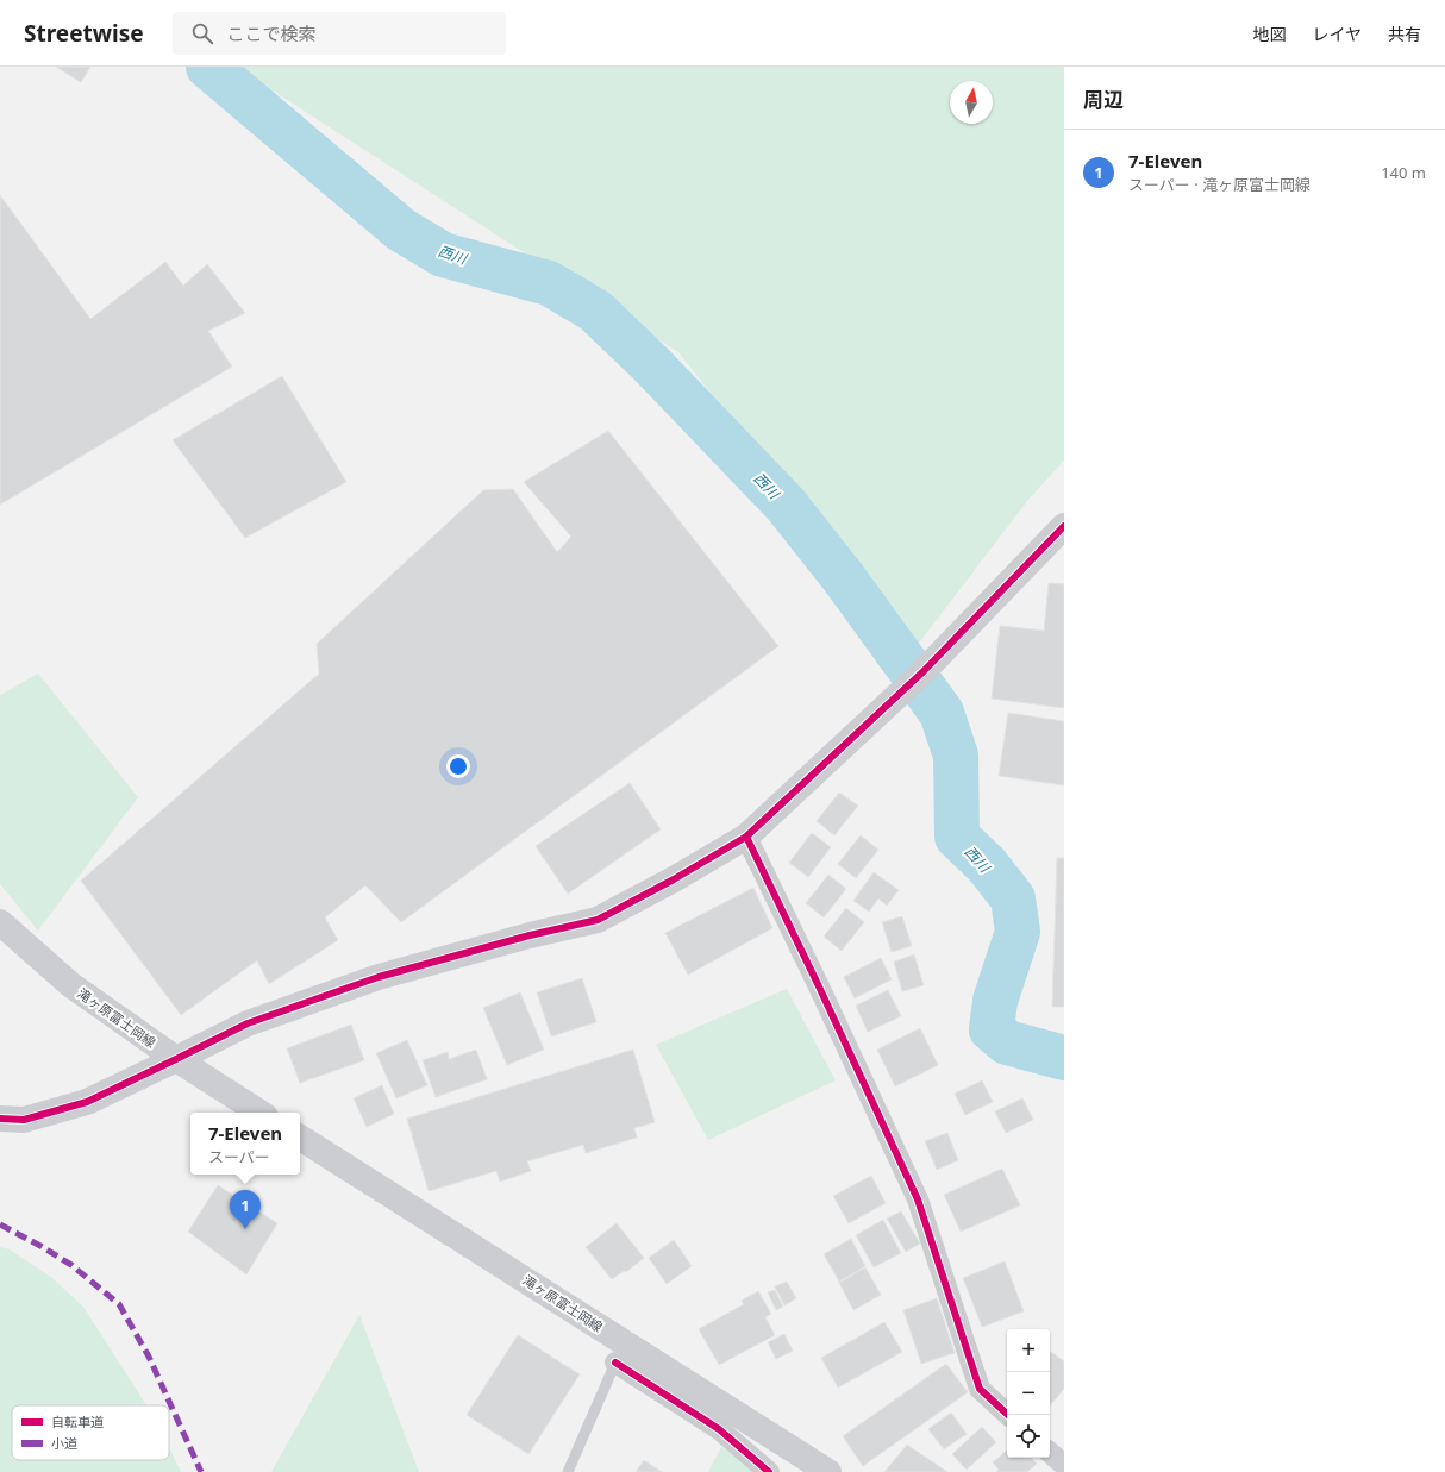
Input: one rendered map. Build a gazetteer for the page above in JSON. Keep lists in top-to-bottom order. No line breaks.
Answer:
{"streets":{"street":["滝ヶ原富士岡線"]},"water":["西川"],"legend":["自転車道","小道"],"north":"top","page":{"header":"Streetwise","search":"ここで検索","nav":["地図","レイヤ","共有"],"heading":"周辺","list":[{"mark":"1","name":"7-Eleven","note":"スーパー · 滝ヶ原富士岡線","value":"140 m"}],"popup":["7-Eleven","スーパー"],"pins":"1","map_buttons":["+","−"]}}
